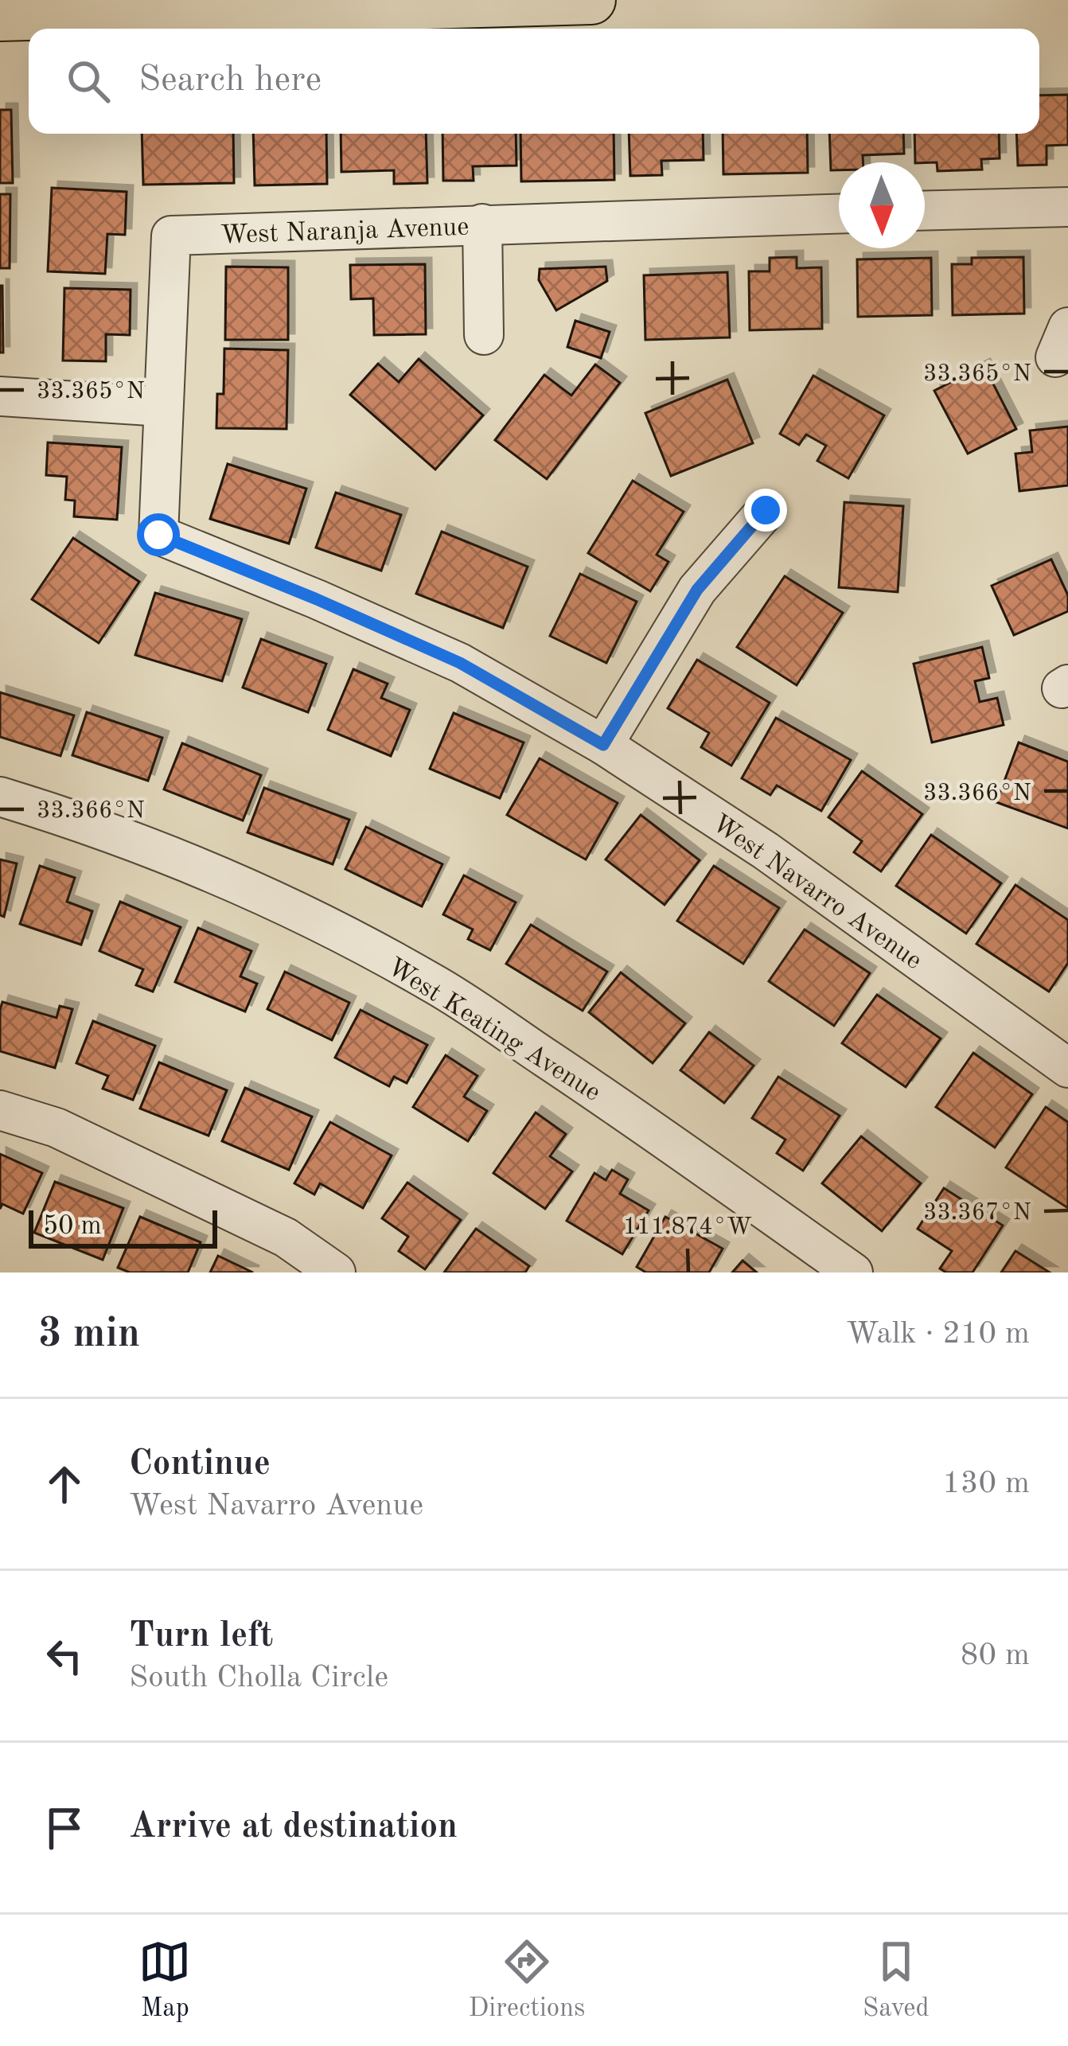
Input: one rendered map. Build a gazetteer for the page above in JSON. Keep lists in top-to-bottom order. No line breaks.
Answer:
{"streets":{"street":["West Naranja Avenue","West Navarro Avenue","West Keating Avenue"]},"crossings":[["West Naranja Avenue","West Navarro Avenue"]],"scale_bar":"50 m","north":"bottom","page":{"search":"Search here","scale":"50 m","heading":["3 min","Walk · 210 m"],"list":[["Continue","West Navarro Avenue","130 m"],["Turn left","South Cholla Circle","80 m"],"Arrive at destination"],"nav":["Map","Directions","Saved"]},"coordinates":["33.365°N","33.366°N","33.367°N","111.874°W"]}
